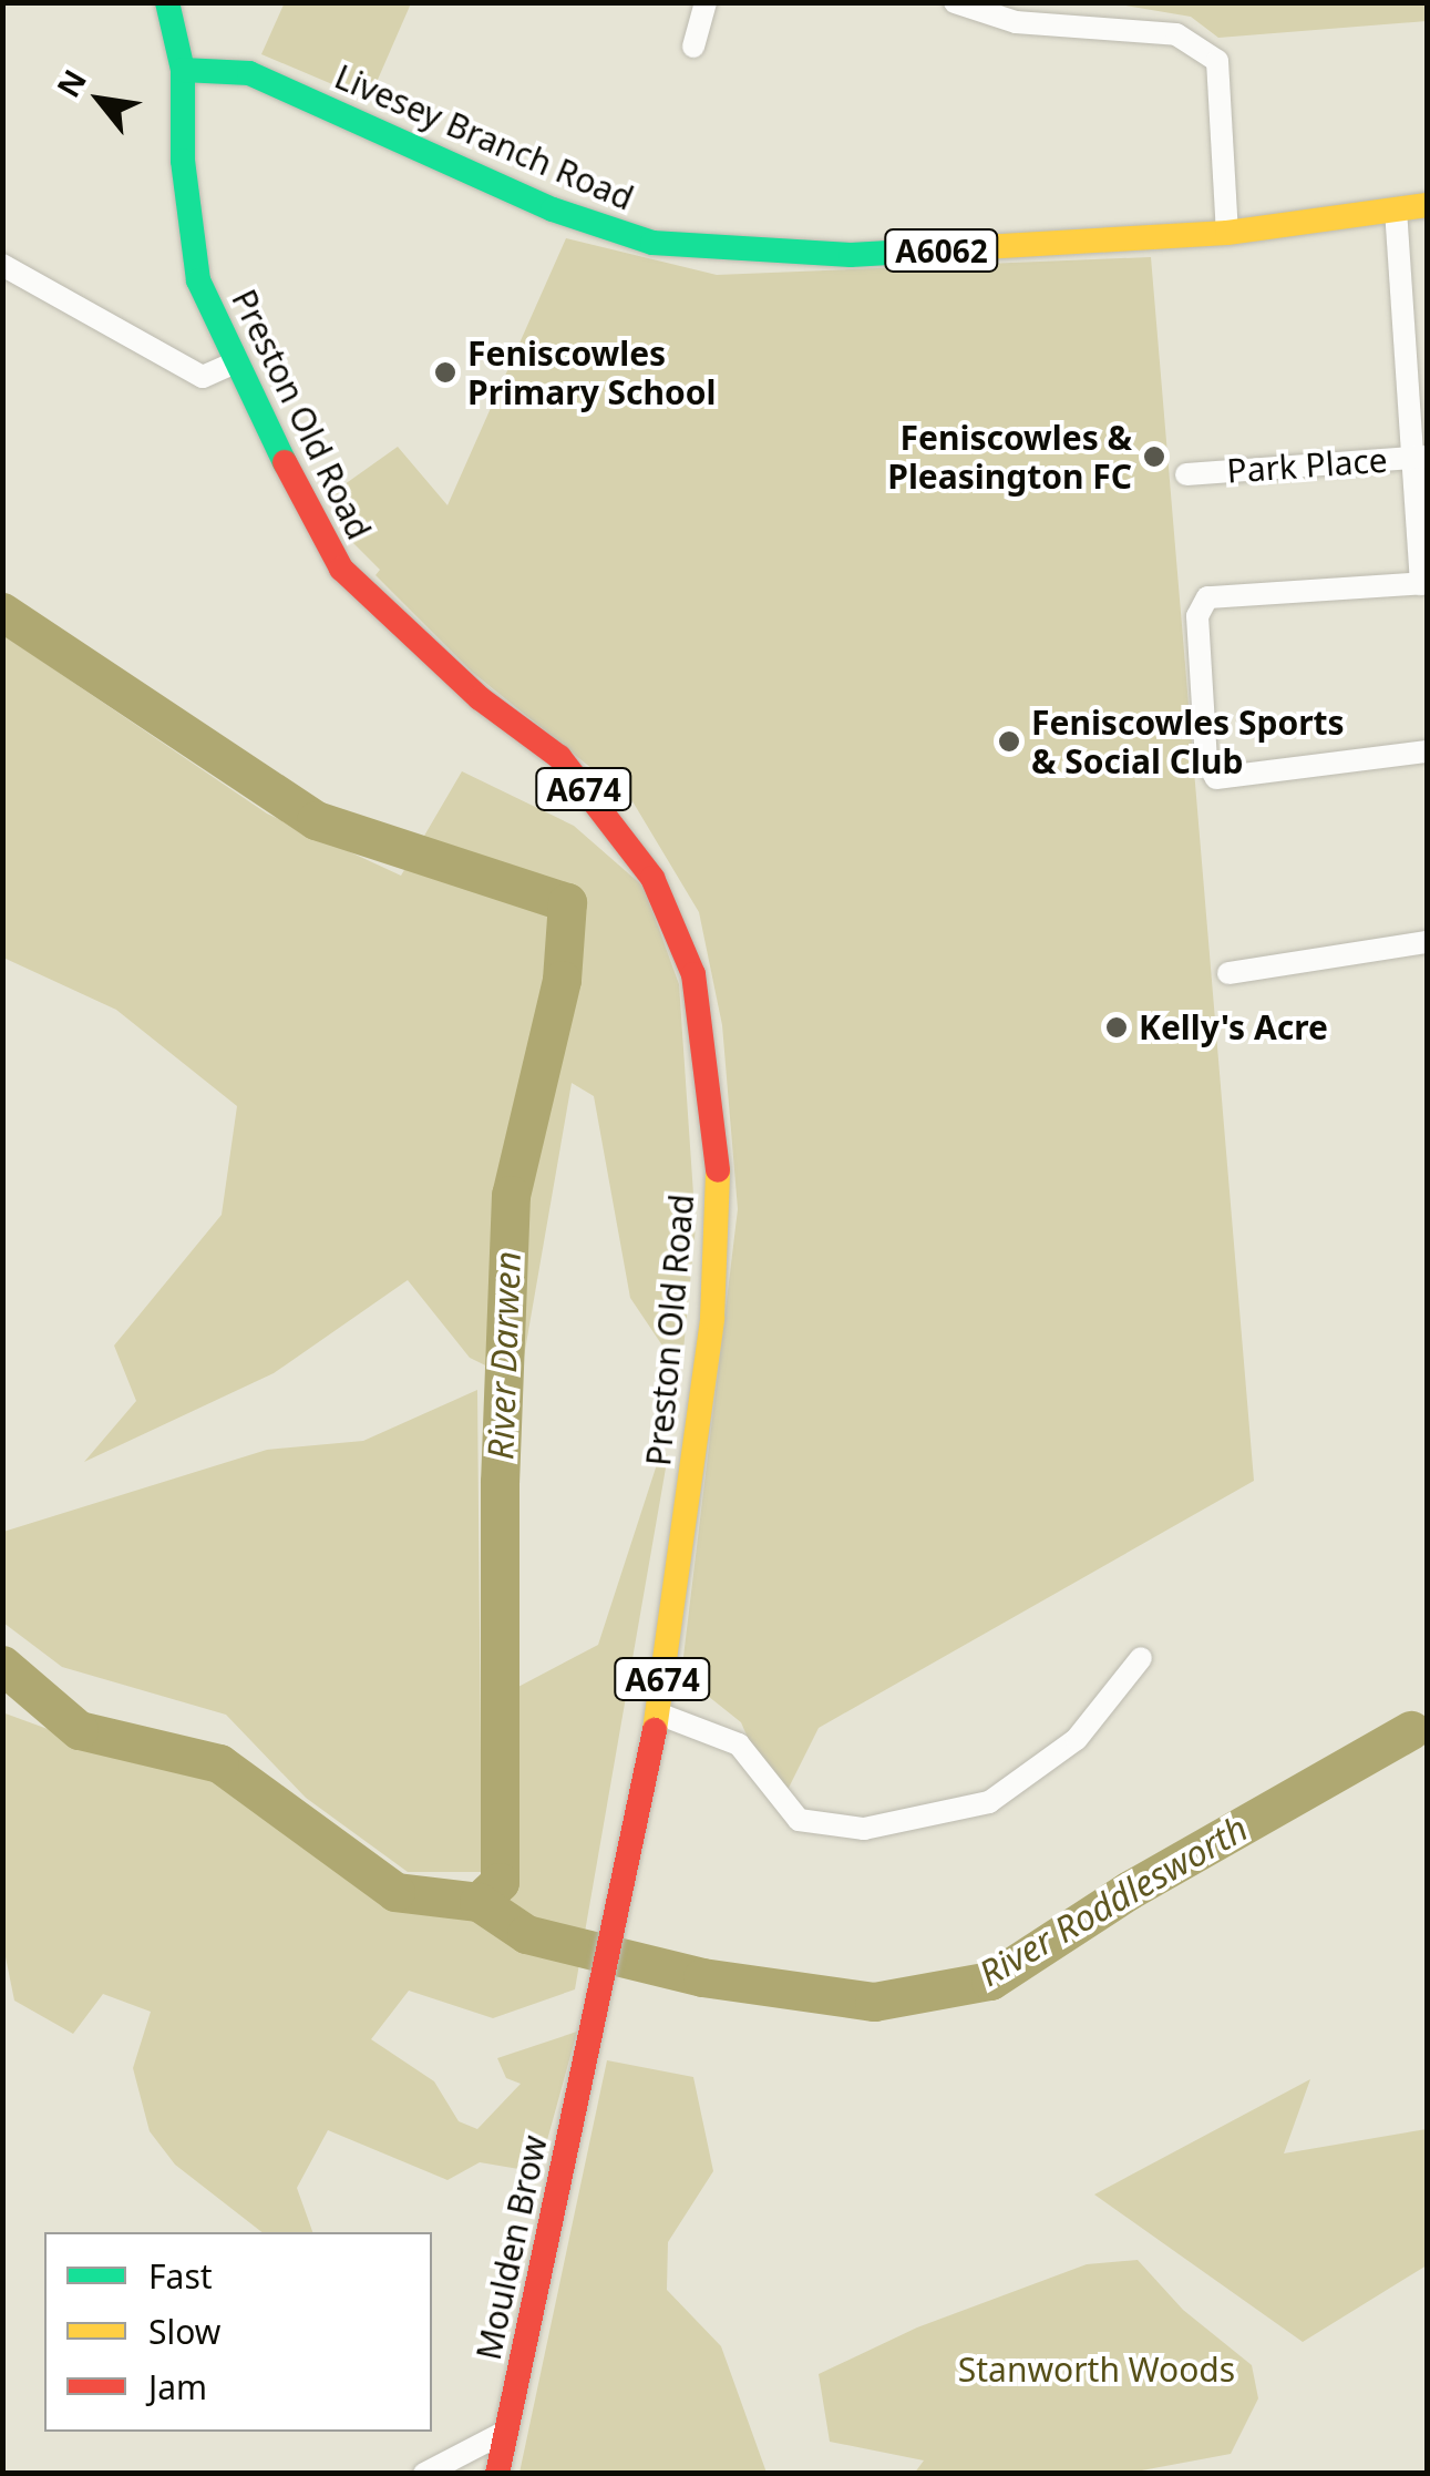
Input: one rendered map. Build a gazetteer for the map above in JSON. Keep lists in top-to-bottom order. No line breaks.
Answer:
{"streets":{"main road":["Livesey Branch Road","A6062","Preston Old Road","A674","Moulden Brow"],"street":["Park Place"]},"crossings":[["Livesey Branch Road","Preston Old Road"],["Preston Old Road","Moulden Brow"]],"water":["River Darwen","River Roddlesworth"],"parks":["Stanworth Woods"],"places":["Feniscowles Primary School","Feniscowles & Pleasington FC","Feniscowles Sports & Social Club","Kelly's Acre"],"legend":["Fast","Slow","Jam"],"north":"top left"}
